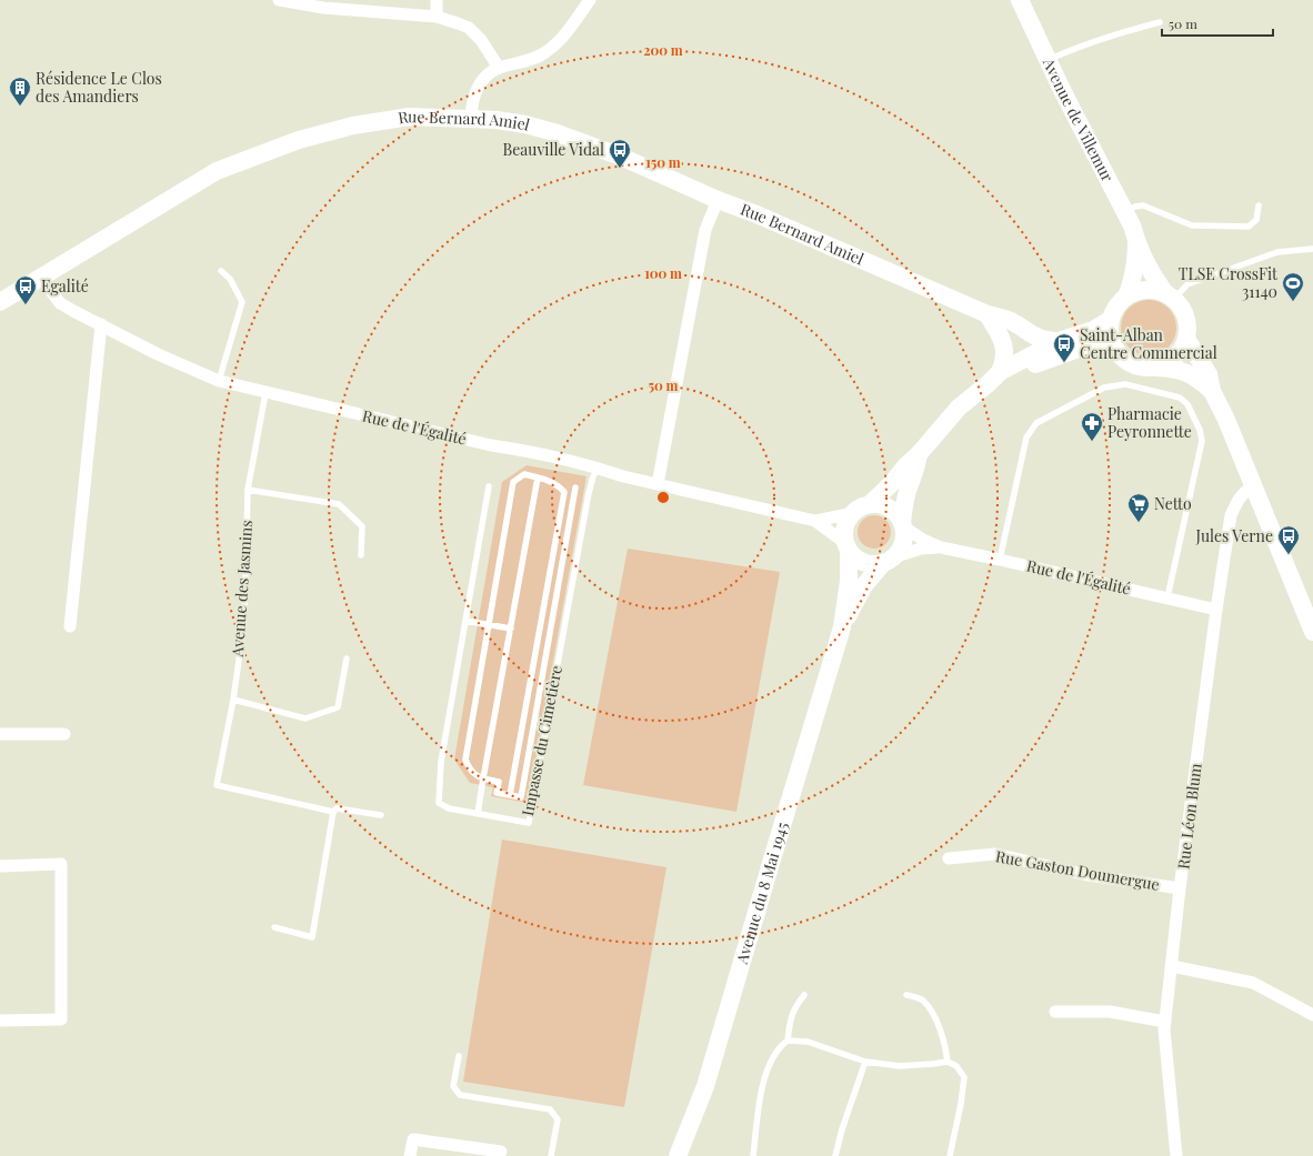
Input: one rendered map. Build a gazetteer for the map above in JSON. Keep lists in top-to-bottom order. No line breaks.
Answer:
{"streets":{"main road":["Avenue de Villemur","Rue Bernard Amiel","Avenue du 8 Mai 1945"],"street":["Rue de l'Égalité","Rue Léon Blum","Rue Gaston Doumergue"],"lane":["Avenue des Jasmins","Impasse du Cimetière"]},"crossings":[["Rue Bernard Amiel","Rue de l'Égalité"],["Rue de l'Égalité","Avenue des Jasmins"],["Rue de l'Égalité","Impasse du Cimetière"],["Rue de l'Égalité","Rue Léon Blum"],["Rue de l'Égalité","Avenue du 8 Mai 1945"],["Rue Léon Blum","Rue Gaston Doumergue"]],"places":{"building":["Résidence Le Clos des Amandiers"],"bus stop":["Beauville Vidal","Egalité","Saint-Alban Centre Commercial","Jules Verne"],"sports":["TLSE CrossFit 31140"],"pharmacy":["Pharmacie Peyronnette"],"supermarket":["Netto"]},"scale_bar":"50 m","rings":["200 m","150 m","100 m","50 m"]}
